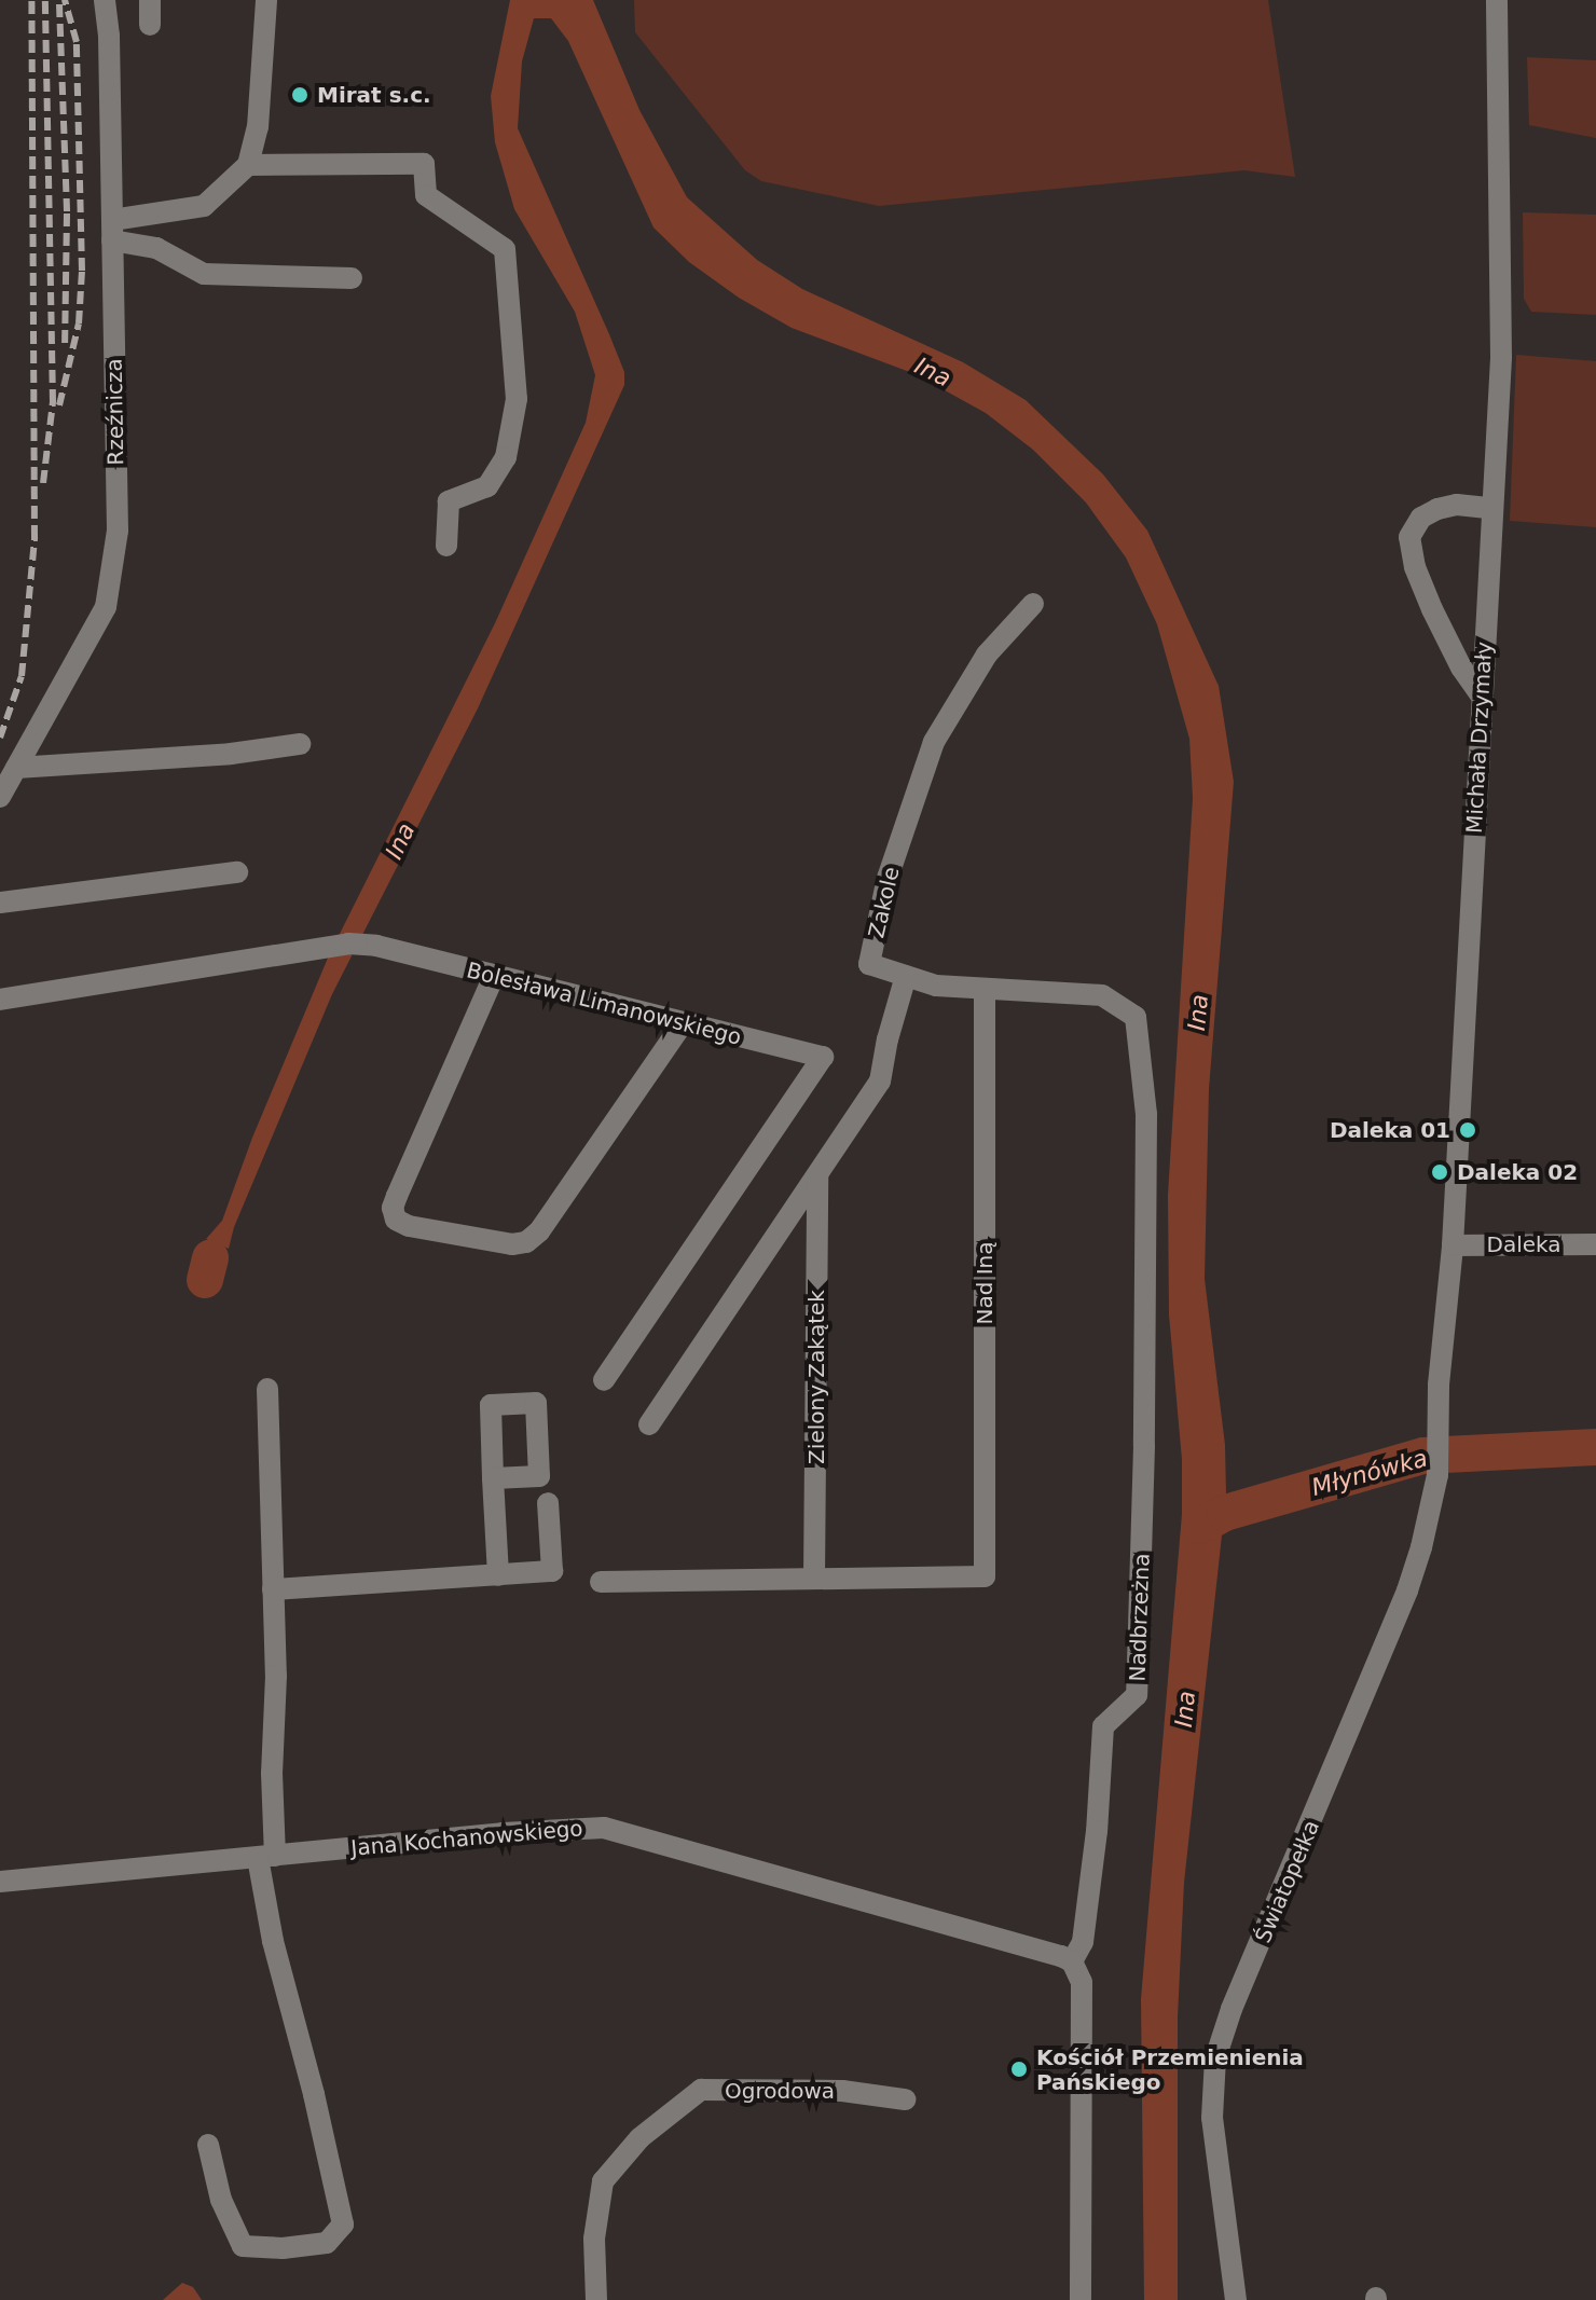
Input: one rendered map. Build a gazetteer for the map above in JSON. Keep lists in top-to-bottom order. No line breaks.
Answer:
{"streets":{"street":["Rzeźnicza","Michała Drzymały","Zakole","Bolesława Limanowskiego","Daleka","Nad Iną","Zielony Zakątek","Nadbrzeżna","Jana Kochanowskiego","Światopełka","Ogrodowa"]},"crossings":[["Michała Drzymały","Daleka"],["Michała Drzymały","Światopełka"],["Zakole","Nad Iną"],["Zakole","Nadbrzeżna"],["Nad Iną","Zielony Zakątek"],["Nadbrzeżna","Jana Kochanowskiego"]],"water":["Ina","Młynówka"],"places":["Mirat s.c.","Daleka 01","Daleka 02","Kościół Przemienienia Pańskiego"]}
